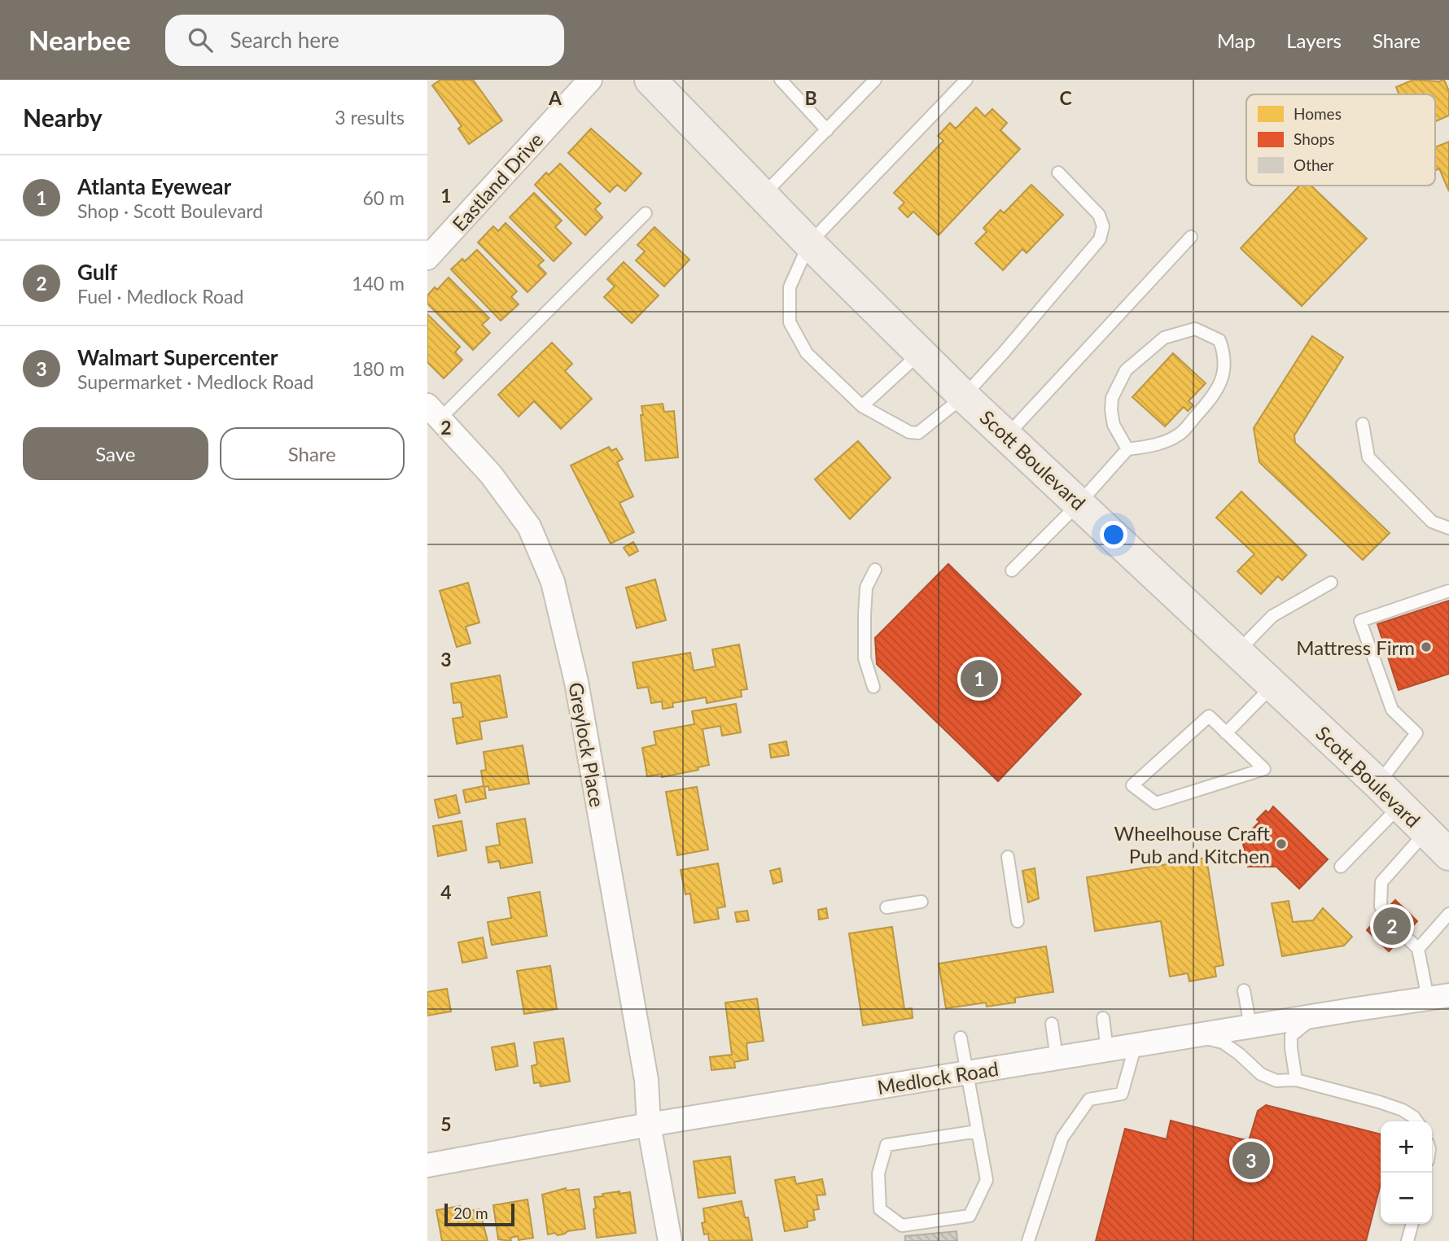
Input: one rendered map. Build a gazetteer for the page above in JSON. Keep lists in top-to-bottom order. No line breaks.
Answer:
{"streets":{"highway":["Scott Boulevard"],"street":["Eastland Drive","Greylock Place","Medlock Road"]},"crossings":[["Greylock Place","Medlock Road"]],"places":["Mattress Firm","Wheelhouse Craft Pub and Kitchen"],"legend":["Homes","Shops","Other"],"scale_bar":"20 m","page":{"header":"Nearbee","search":"Search here","nav":["Map","Layers","Share"],"heading":["Nearby","3 results"],"list":[{"mark":"1","name":"Atlanta Eyewear","note":"Shop · Scott Boulevard","value":"60 m"},{"mark":"2","name":"Gulf","note":"Fuel · Medlock Road","value":"140 m"},{"mark":"3","name":"Walmart Supercenter","note":"Supermarket · Medlock Road","value":"180 m"}],"buttons":["Save","Share"],"pins":["1","2","3"],"map_buttons":["+","−"],"scale":"20 m"},"grid":{"columns":["A","B","C"],"rows":["1","2","3","4","5"]}}
